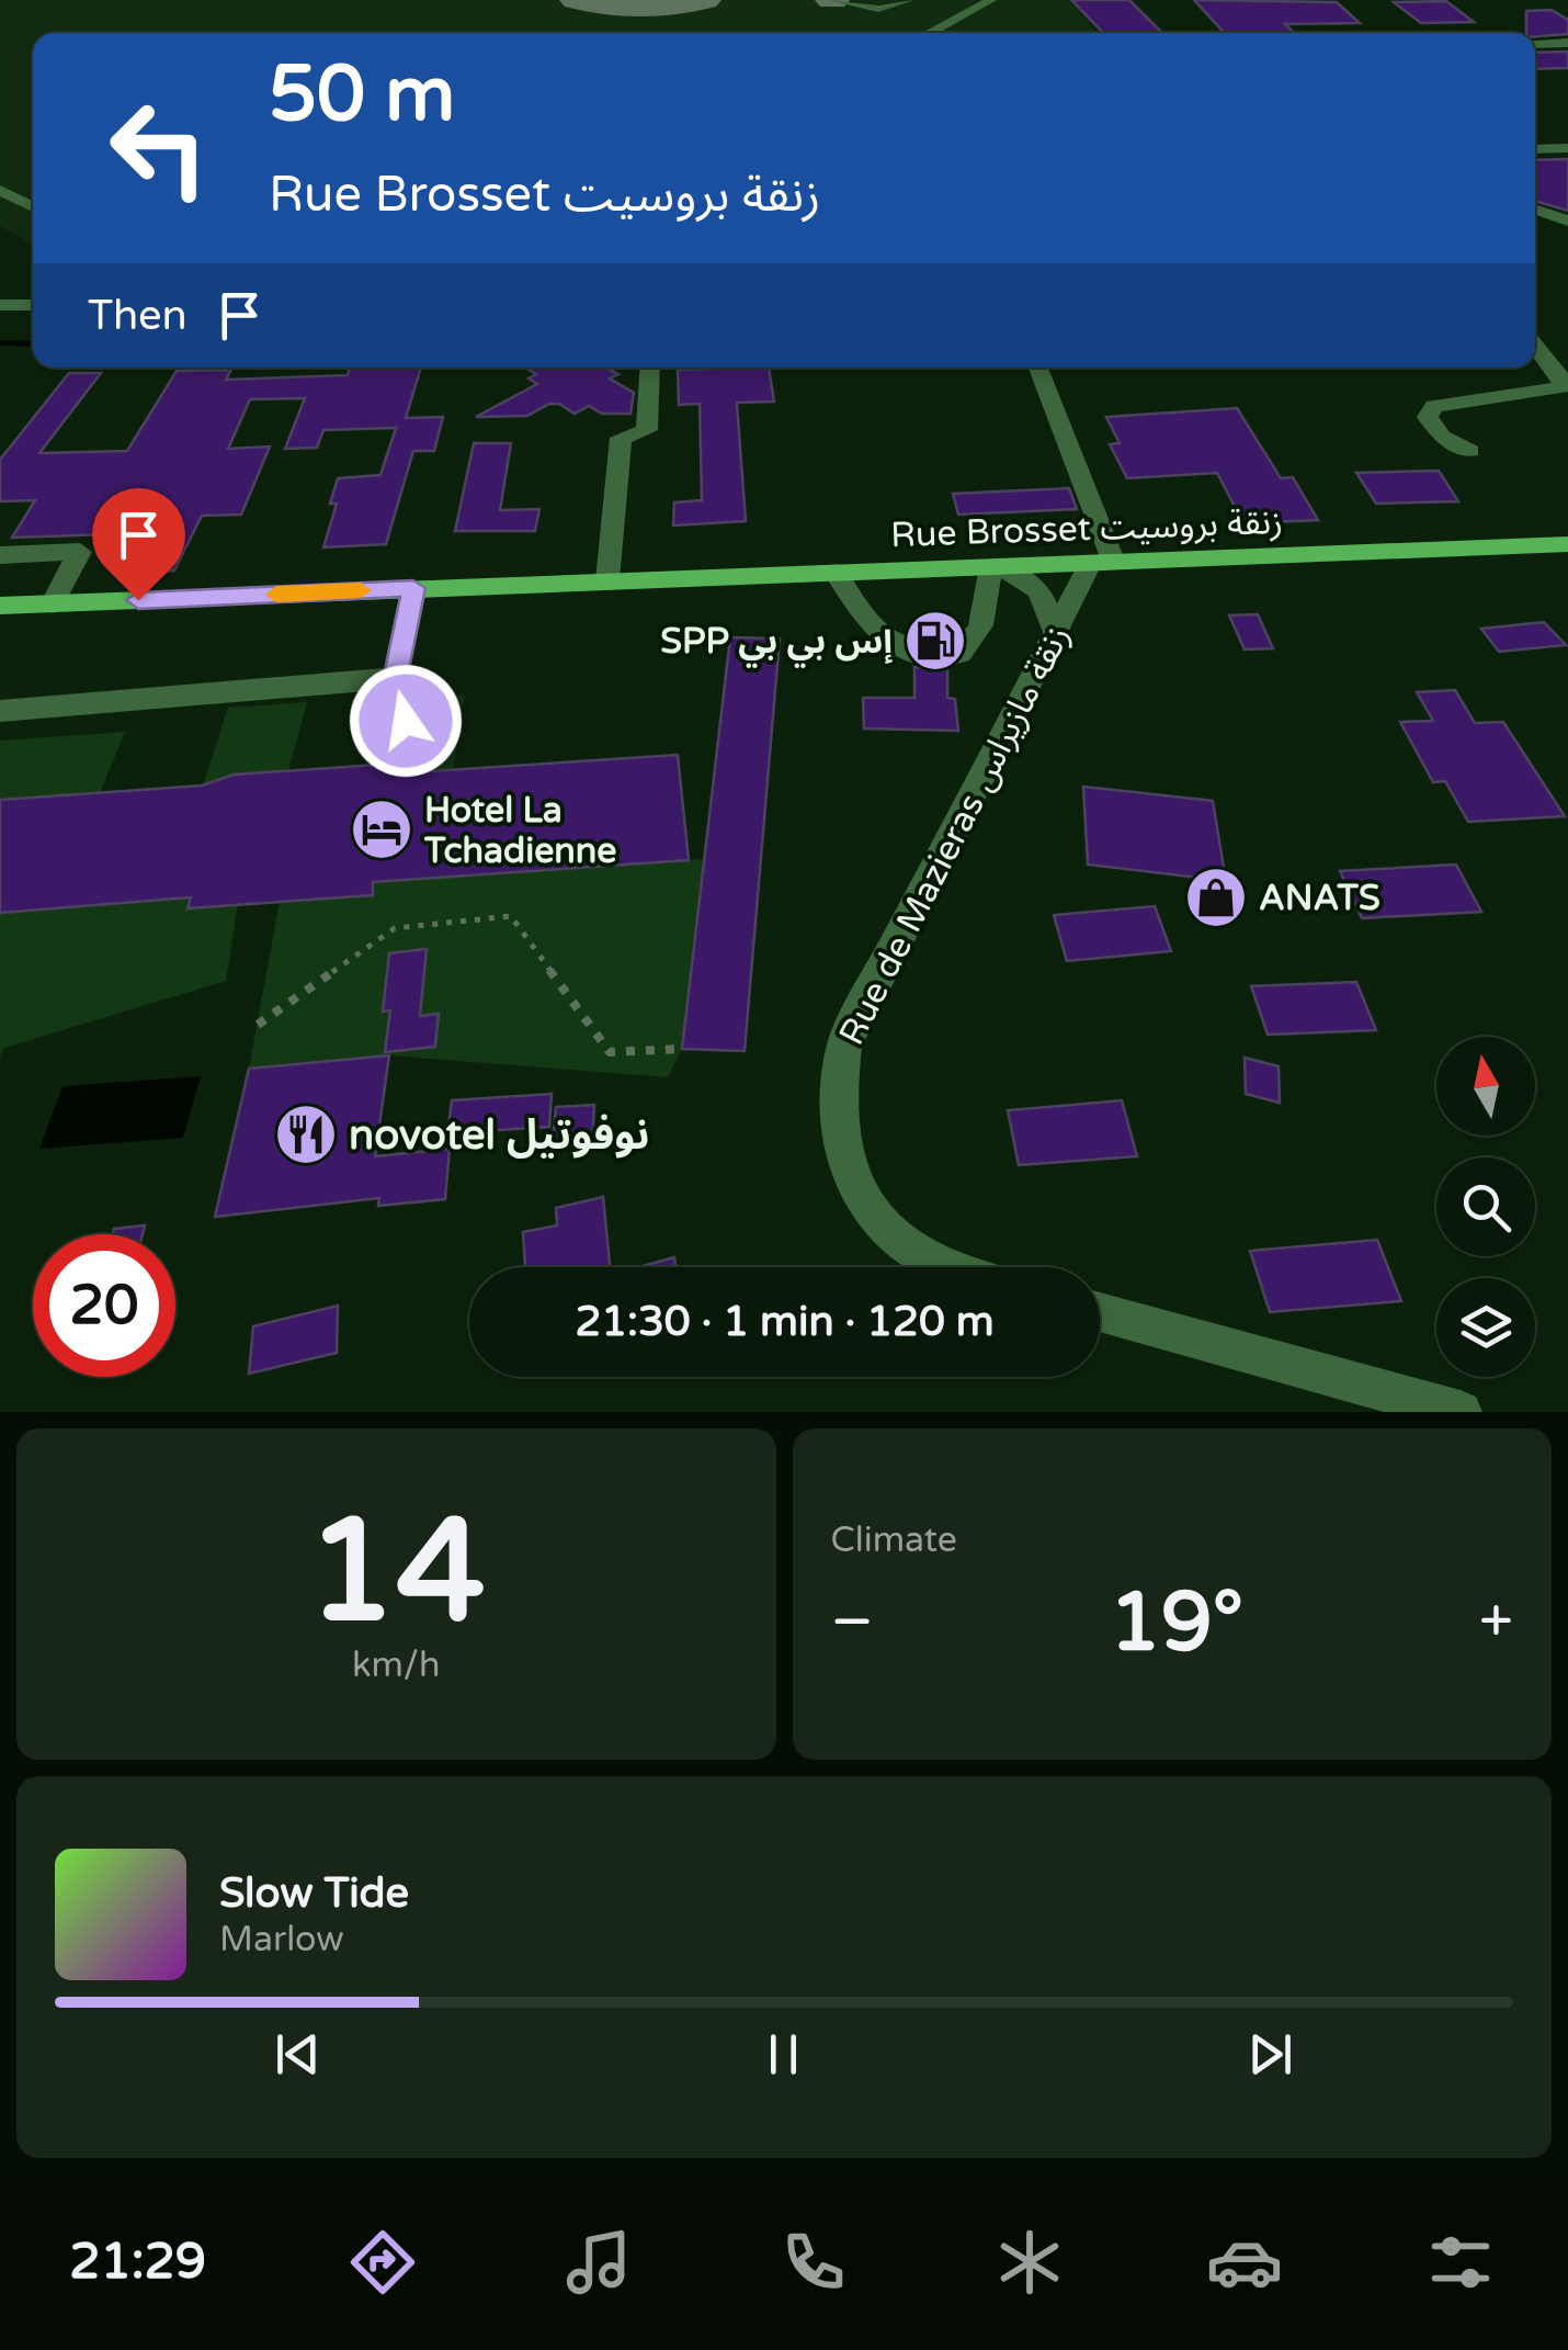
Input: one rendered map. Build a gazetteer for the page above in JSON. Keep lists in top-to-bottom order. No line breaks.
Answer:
{"streets":{"main road":["Rue Brosset زنقة بروسيت"],"street":["Rue de Mazieras زنقة مازيراس"]},"crossings":[["Rue Brosset زنقة بروسيت","Rue de Mazieras زنقة مازيراس"]],"places":{"fuel station":["SPP إس بي بي"],"hotel":["Hotel La Tchadienne"],"shop":["ANATS"],"restaurant":["novotel نوفوتيل"]},"north":"top","page":{"turn":["50 m","Rue Brosset زنقة بروسيت"],"then":"Then","limit":"20","trip":"21:30 · 1 min · 120 m","tile":[["14","km/h"],"Climate"],"heat":["−","19°","+"],"song":["Slow Tide","Marlow"],"tabs":"21:29"}}
